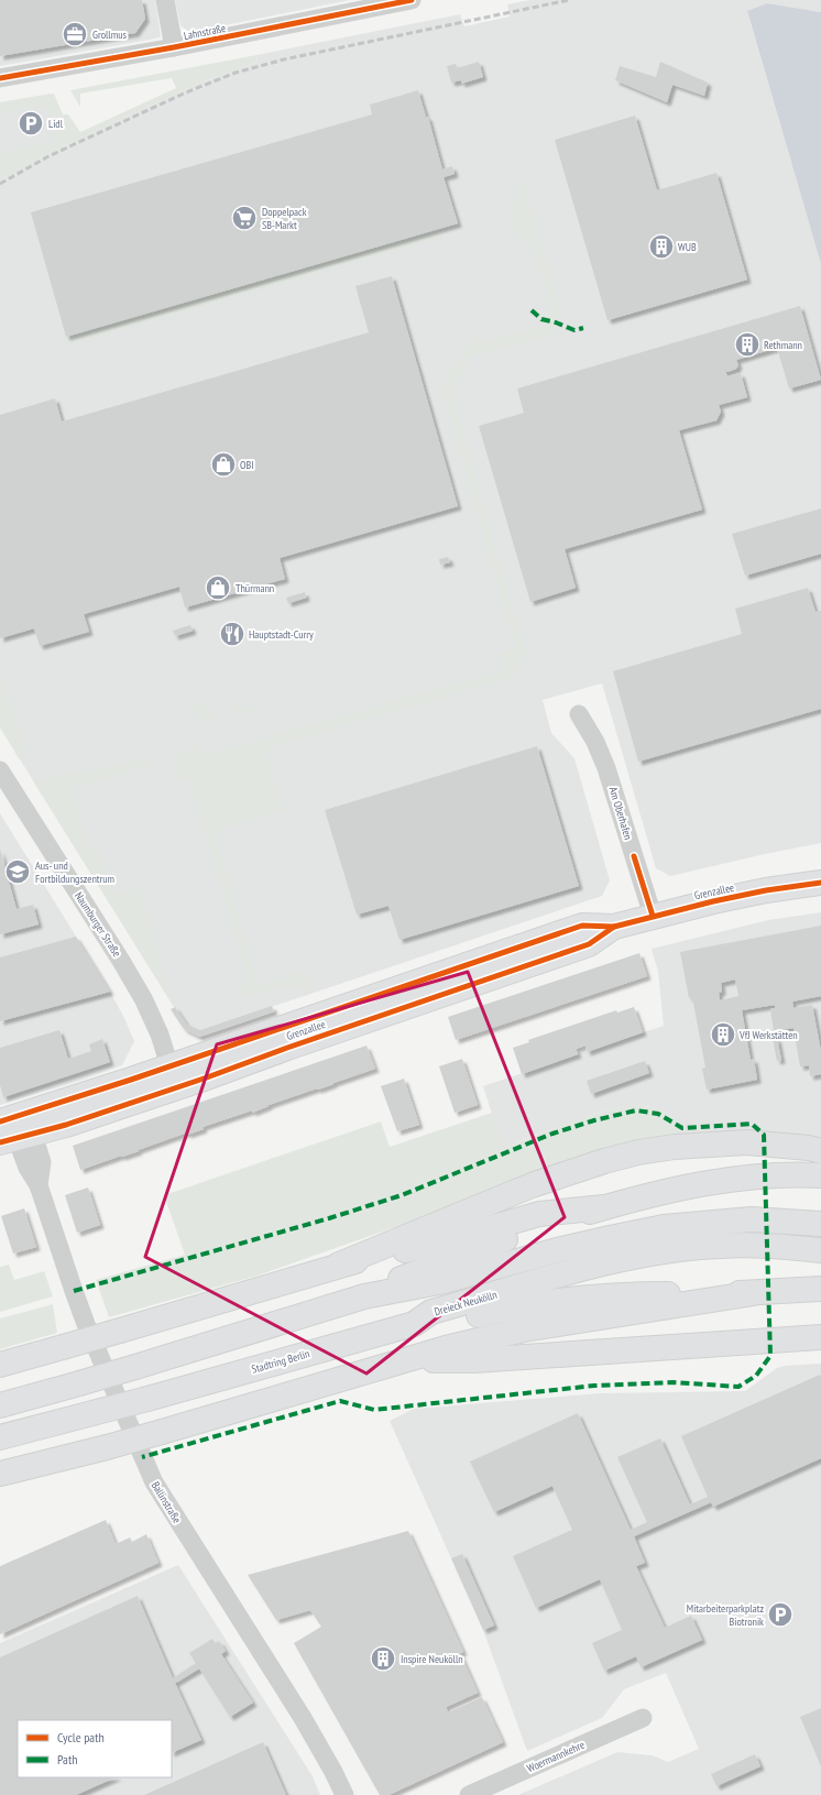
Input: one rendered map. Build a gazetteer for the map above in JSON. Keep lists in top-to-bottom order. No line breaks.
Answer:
{"streets":{"main road":["Grenzallee","Dreieck Neukölln","Stadtring Berlin"],"street":["Lahnstraße","Am Oberhafen","Naumburger Straße","Ballinstraße","Woermannkehre"]},"crossings":[["Am Oberhafen","Grenzallee"],["Grenzallee","Naumburger Straße"],["Grenzallee","Ballinstraße"],["Dreieck Neukölln","Stadtring Berlin"]],"places":{"office":["Grollmus"],"parking":["Lidl","Mitarbeiterparkplatz Biotronik"],"supermarket":["Doppelpack SB-Markt"],"building":["WUB","Rethmann","VfJ Werkstätten","Inspire Neukölln"],"shop":["OBI","Thürmann"],"restaurant":["Hauptstadt-Curry"],"school or university":["Aus- und Fortbildungszentrum"]},"legend":["Cycle path","Path"]}
